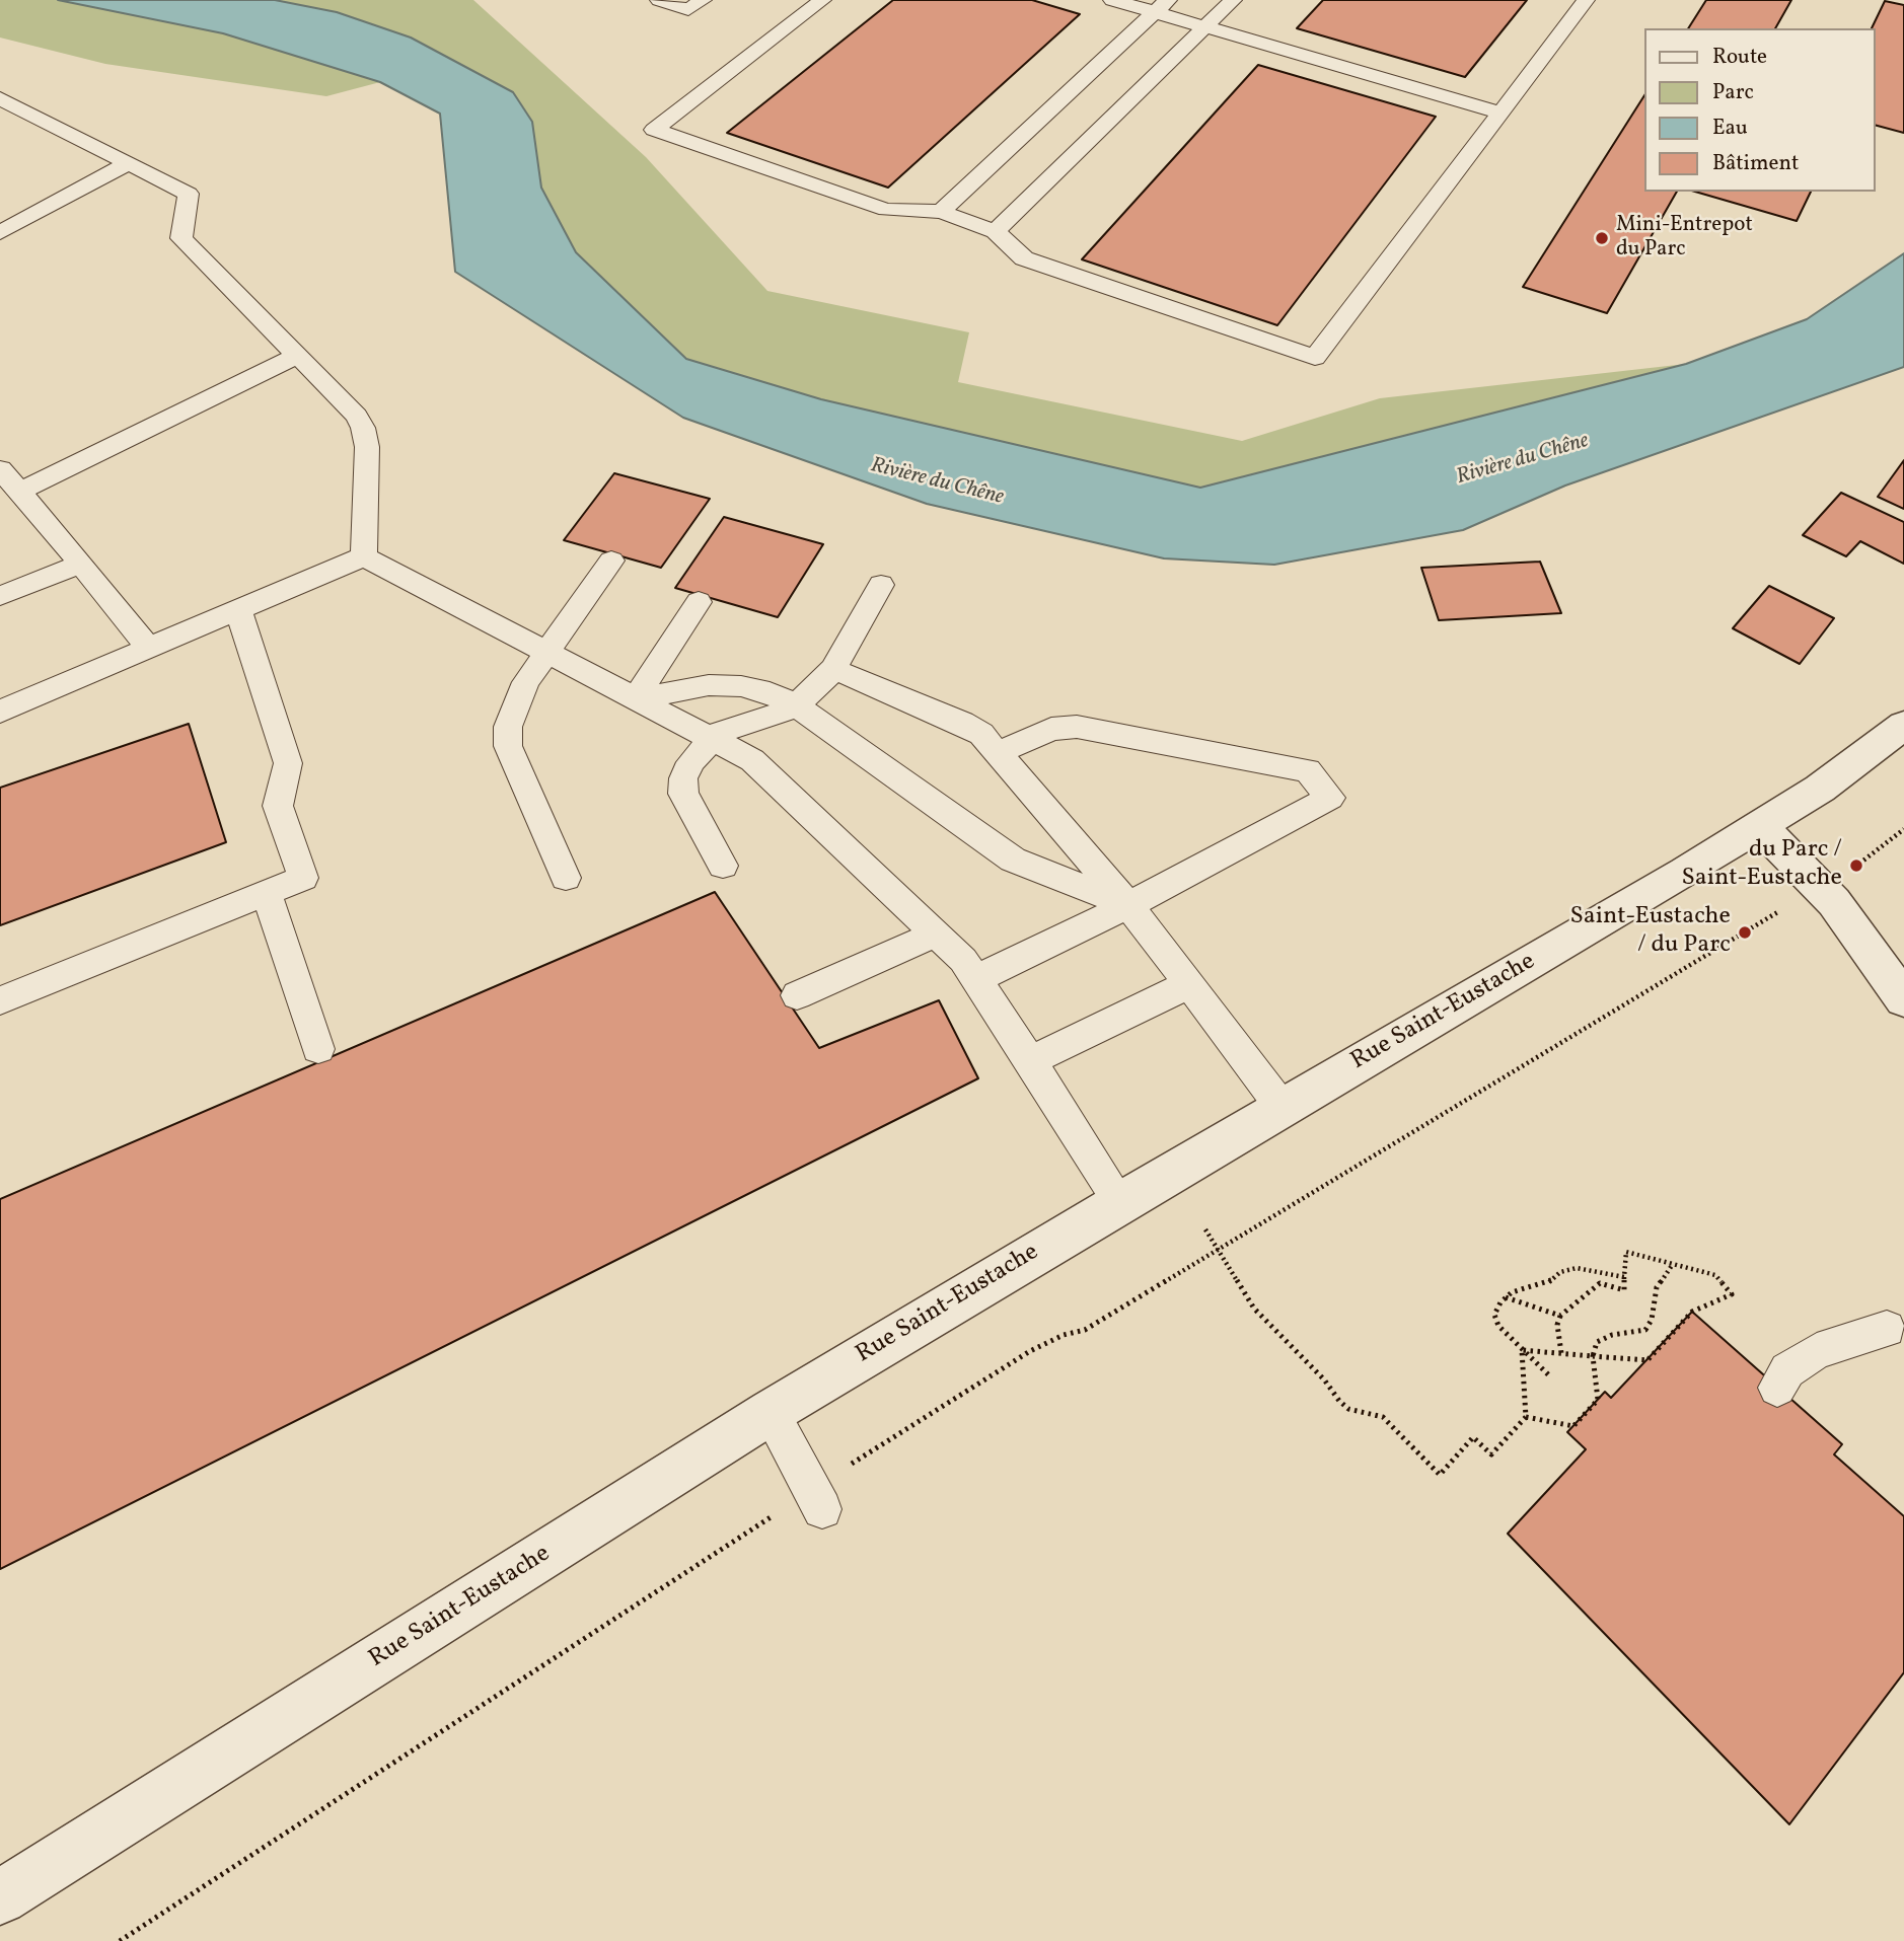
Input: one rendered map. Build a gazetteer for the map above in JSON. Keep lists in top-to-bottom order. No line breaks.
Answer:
{"streets":{"street":["Rue Saint-Eustache"]},"water":["Rivière du Chêne"],"places":["Mini-Entrepot du Parc","du Parc / Saint-Eustache","Saint-Eustache / du Parc"],"legend":["Route","Parc","Eau","Bâtiment"]}
